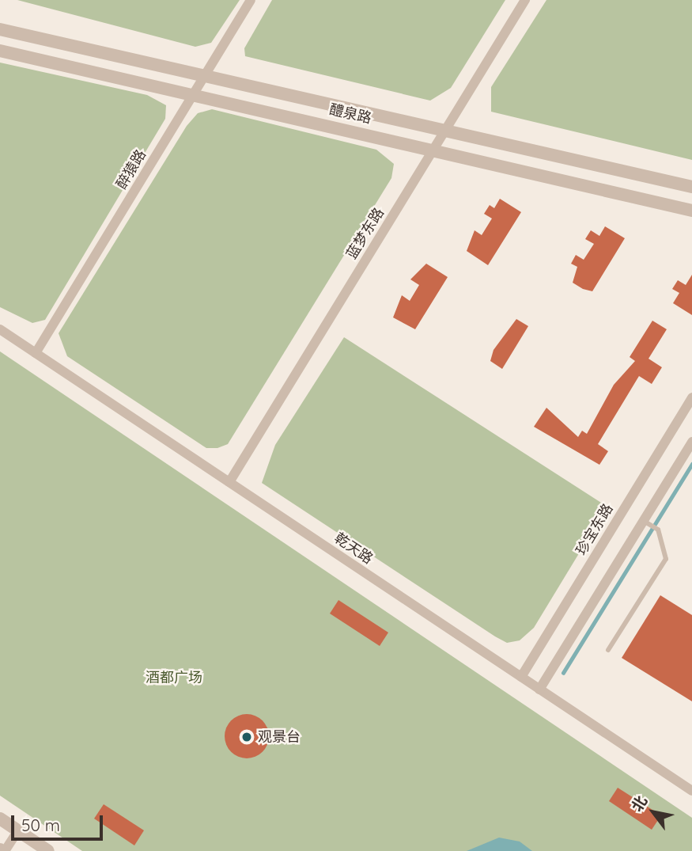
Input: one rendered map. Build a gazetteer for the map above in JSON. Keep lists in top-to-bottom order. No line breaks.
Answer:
{"streets":{"street":["醴泉路","醉猿路","蓝梦东路","珍宝东路","乾天路"]},"crossings":[["醴泉路","醉猿路"],["醴泉路","蓝梦东路"],["醉猿路","乾天路"],["蓝梦东路","乾天路"],["珍宝东路","乾天路"]],"parks":["酒都广场"],"places":["观景台"],"scale_bar":"50 m","north":"top left"}
